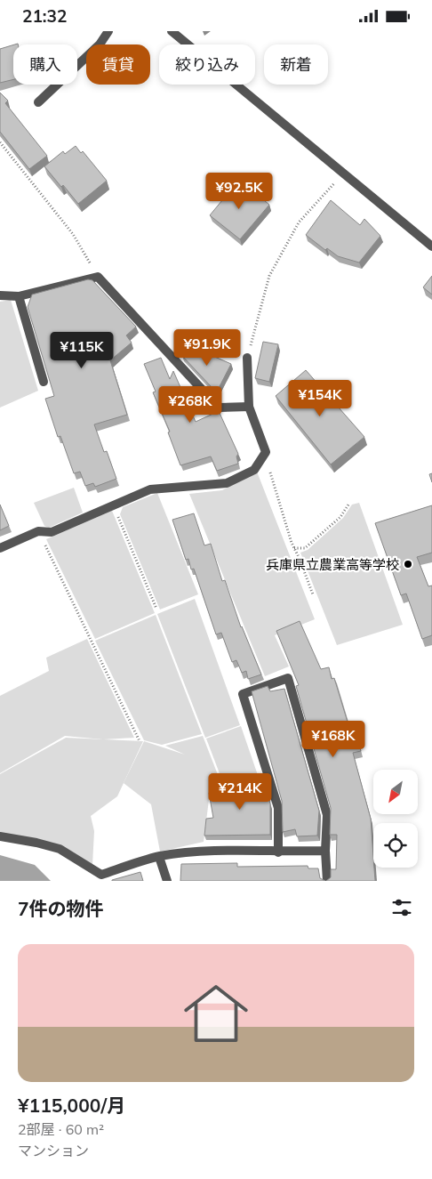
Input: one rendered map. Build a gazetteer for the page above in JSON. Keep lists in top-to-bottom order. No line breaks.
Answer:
{"places":["兵庫県立農業高等学校"],"north":"bottom left","page":{"status":"21:32","chip":["購入","賃貸","絞り込み","新着"],"price":["¥92.5K","¥91.9K","¥115K","¥154K","¥268K","¥168K","¥214K"],"heading":"7件の物件","list":[{"name":"¥115,000/月","note":"2部屋 · 60 m² · マンション"}]}}
